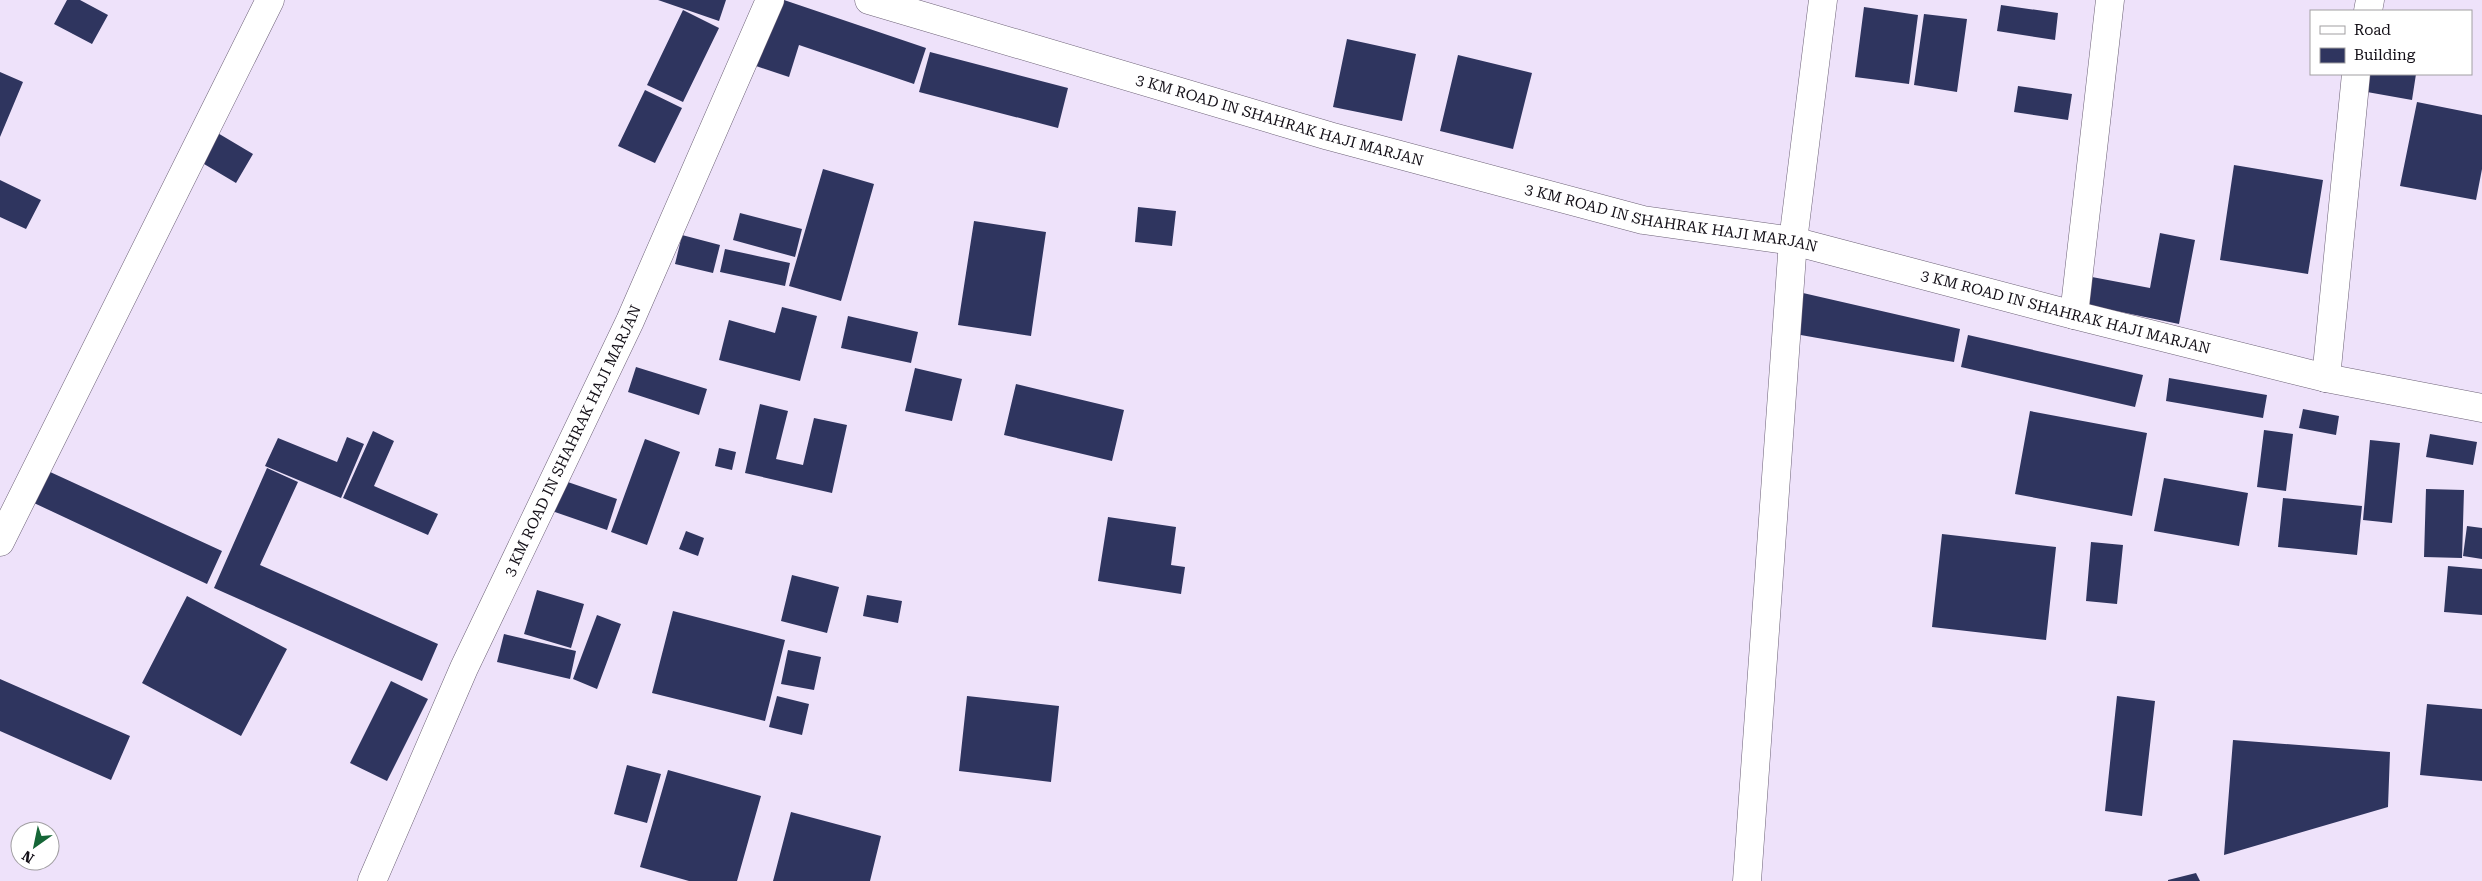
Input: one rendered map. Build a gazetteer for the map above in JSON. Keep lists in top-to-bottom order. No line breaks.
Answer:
{"streets":{"street":["3 KM ROAD IN SHAHRAK HAJI MARJAN"]},"legend":["Road","Building"],"north":"bottom left"}
